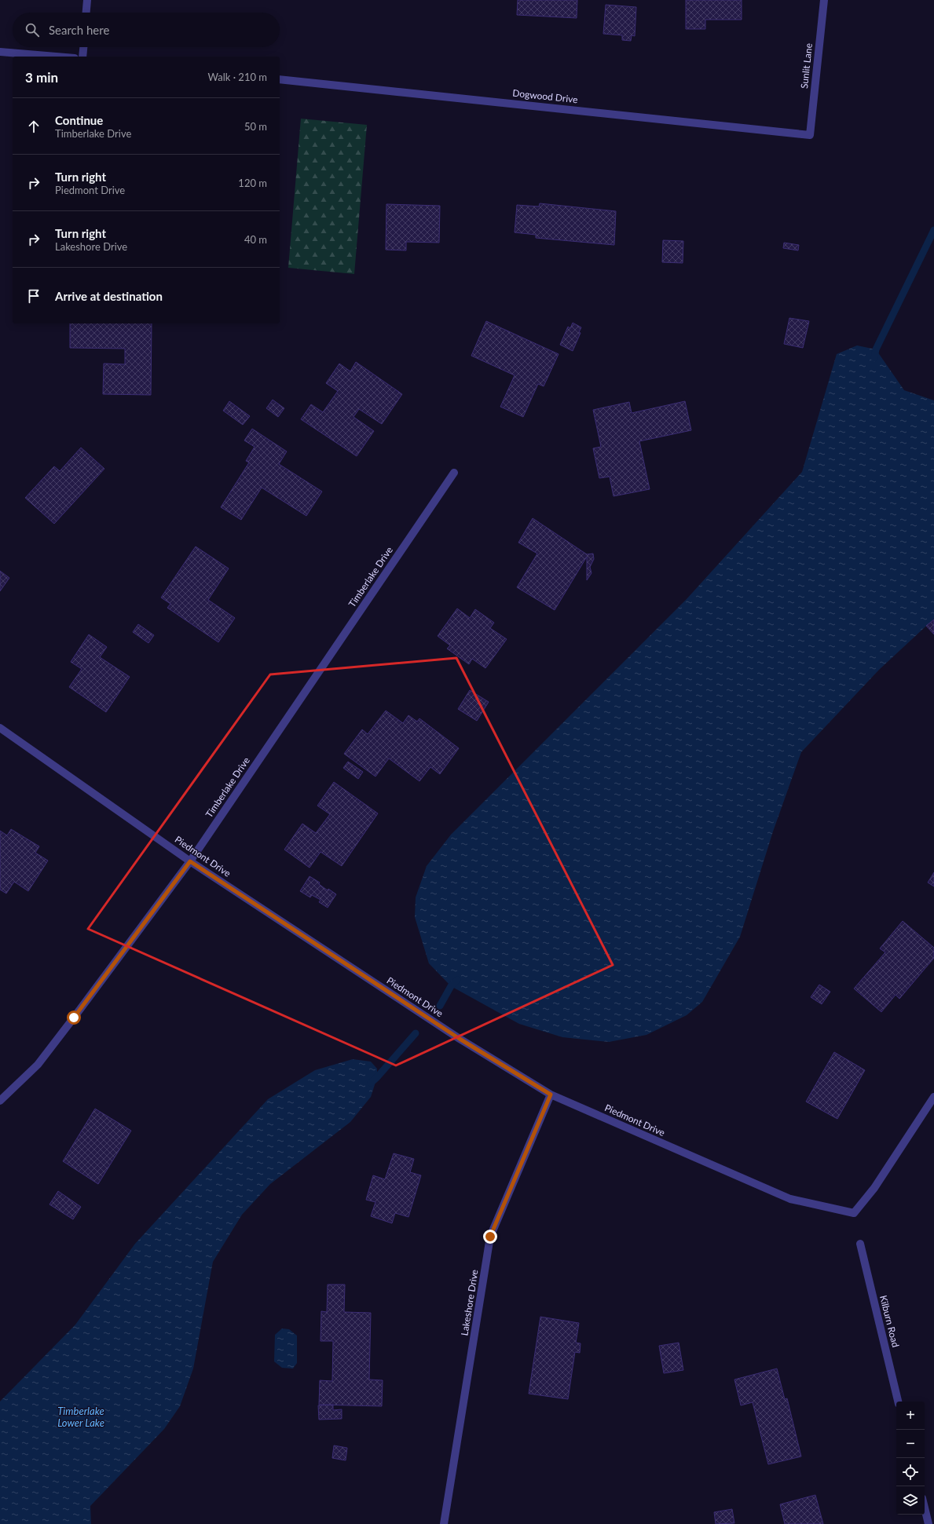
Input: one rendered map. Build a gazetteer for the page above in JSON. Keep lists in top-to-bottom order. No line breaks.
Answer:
{"streets":{"street":["Sunlit Lane","Dogwood Drive","Timberlake Drive","Piedmont Drive","Lakeshore Drive","Kilburn Road"]},"crossings":[["Sunlit Lane","Dogwood Drive"],["Timberlake Drive","Piedmont Drive"],["Piedmont Drive","Lakeshore Drive"]],"water":["Timberlake Lower Lake"],"page":{"search":"Search here","heading":["3 min","Walk · 210 m"],"list":[["Continue","Timberlake Drive","50 m"],["Turn right","Piedmont Drive","120 m"],["Turn right","Lakeshore Drive","40 m"],"Arrive at destination"],"map_buttons":["+","−"]}}
